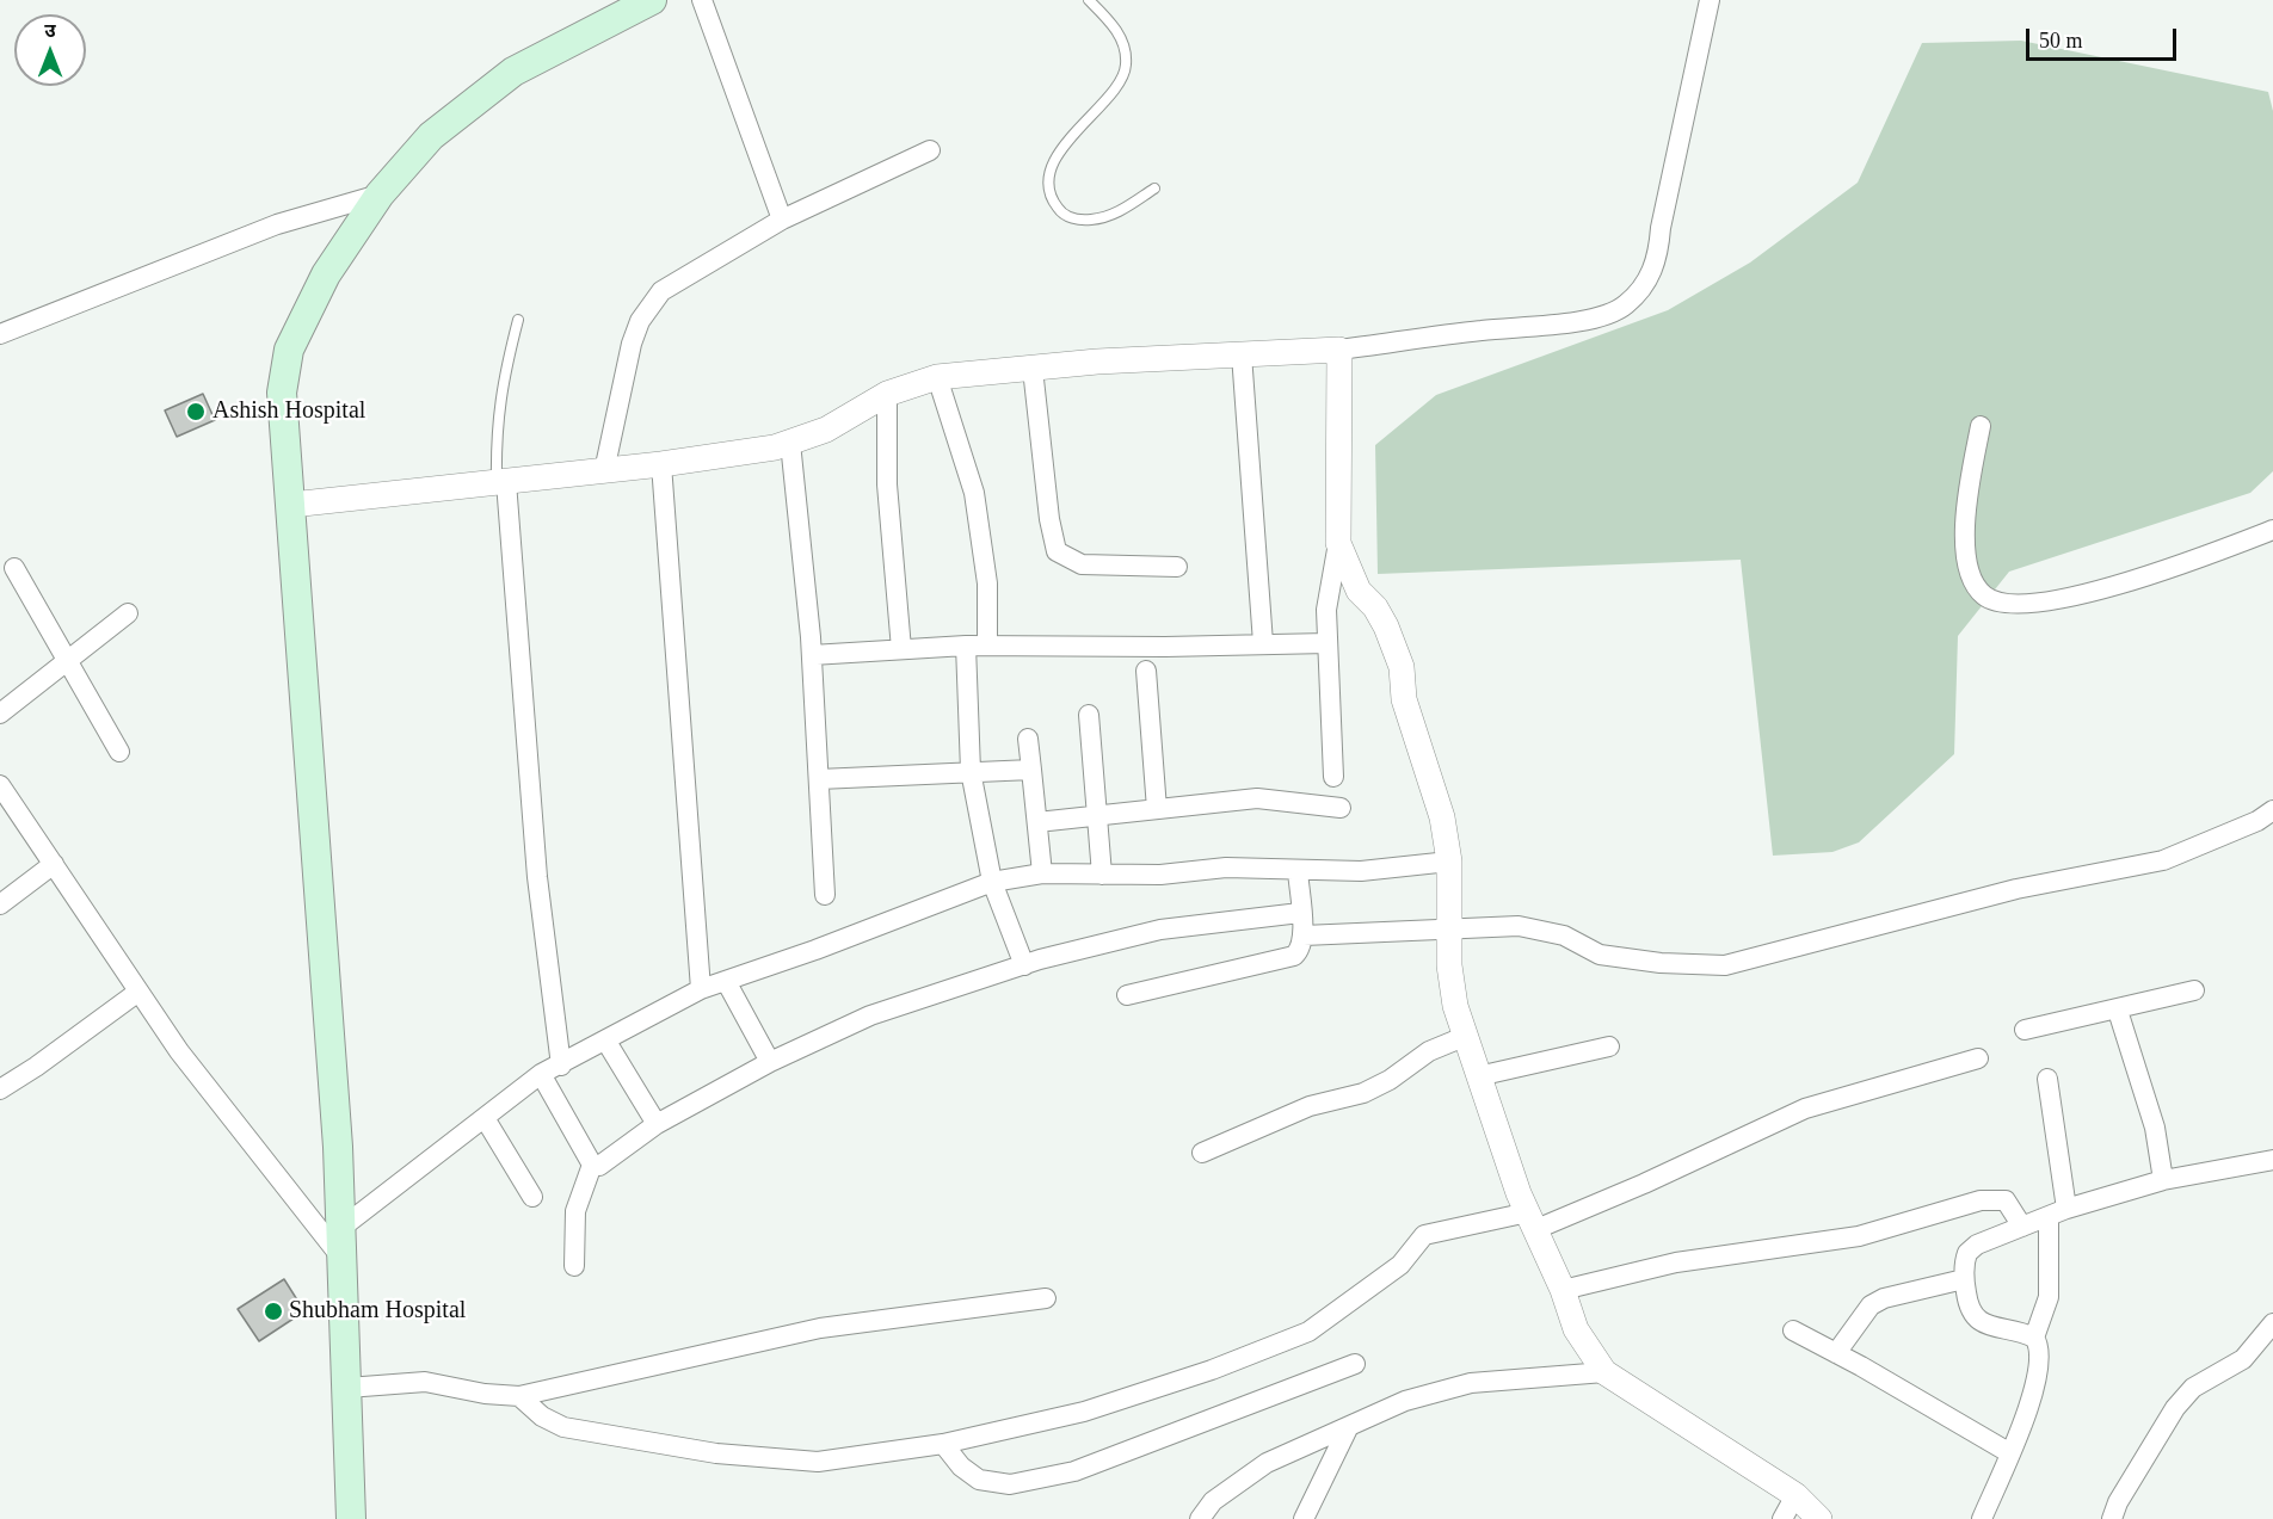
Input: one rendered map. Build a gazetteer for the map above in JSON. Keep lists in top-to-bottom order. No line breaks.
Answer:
{"places":["Ashish Hospital","Shubham Hospital"],"scale_bar":"50 m","north":"top"}
